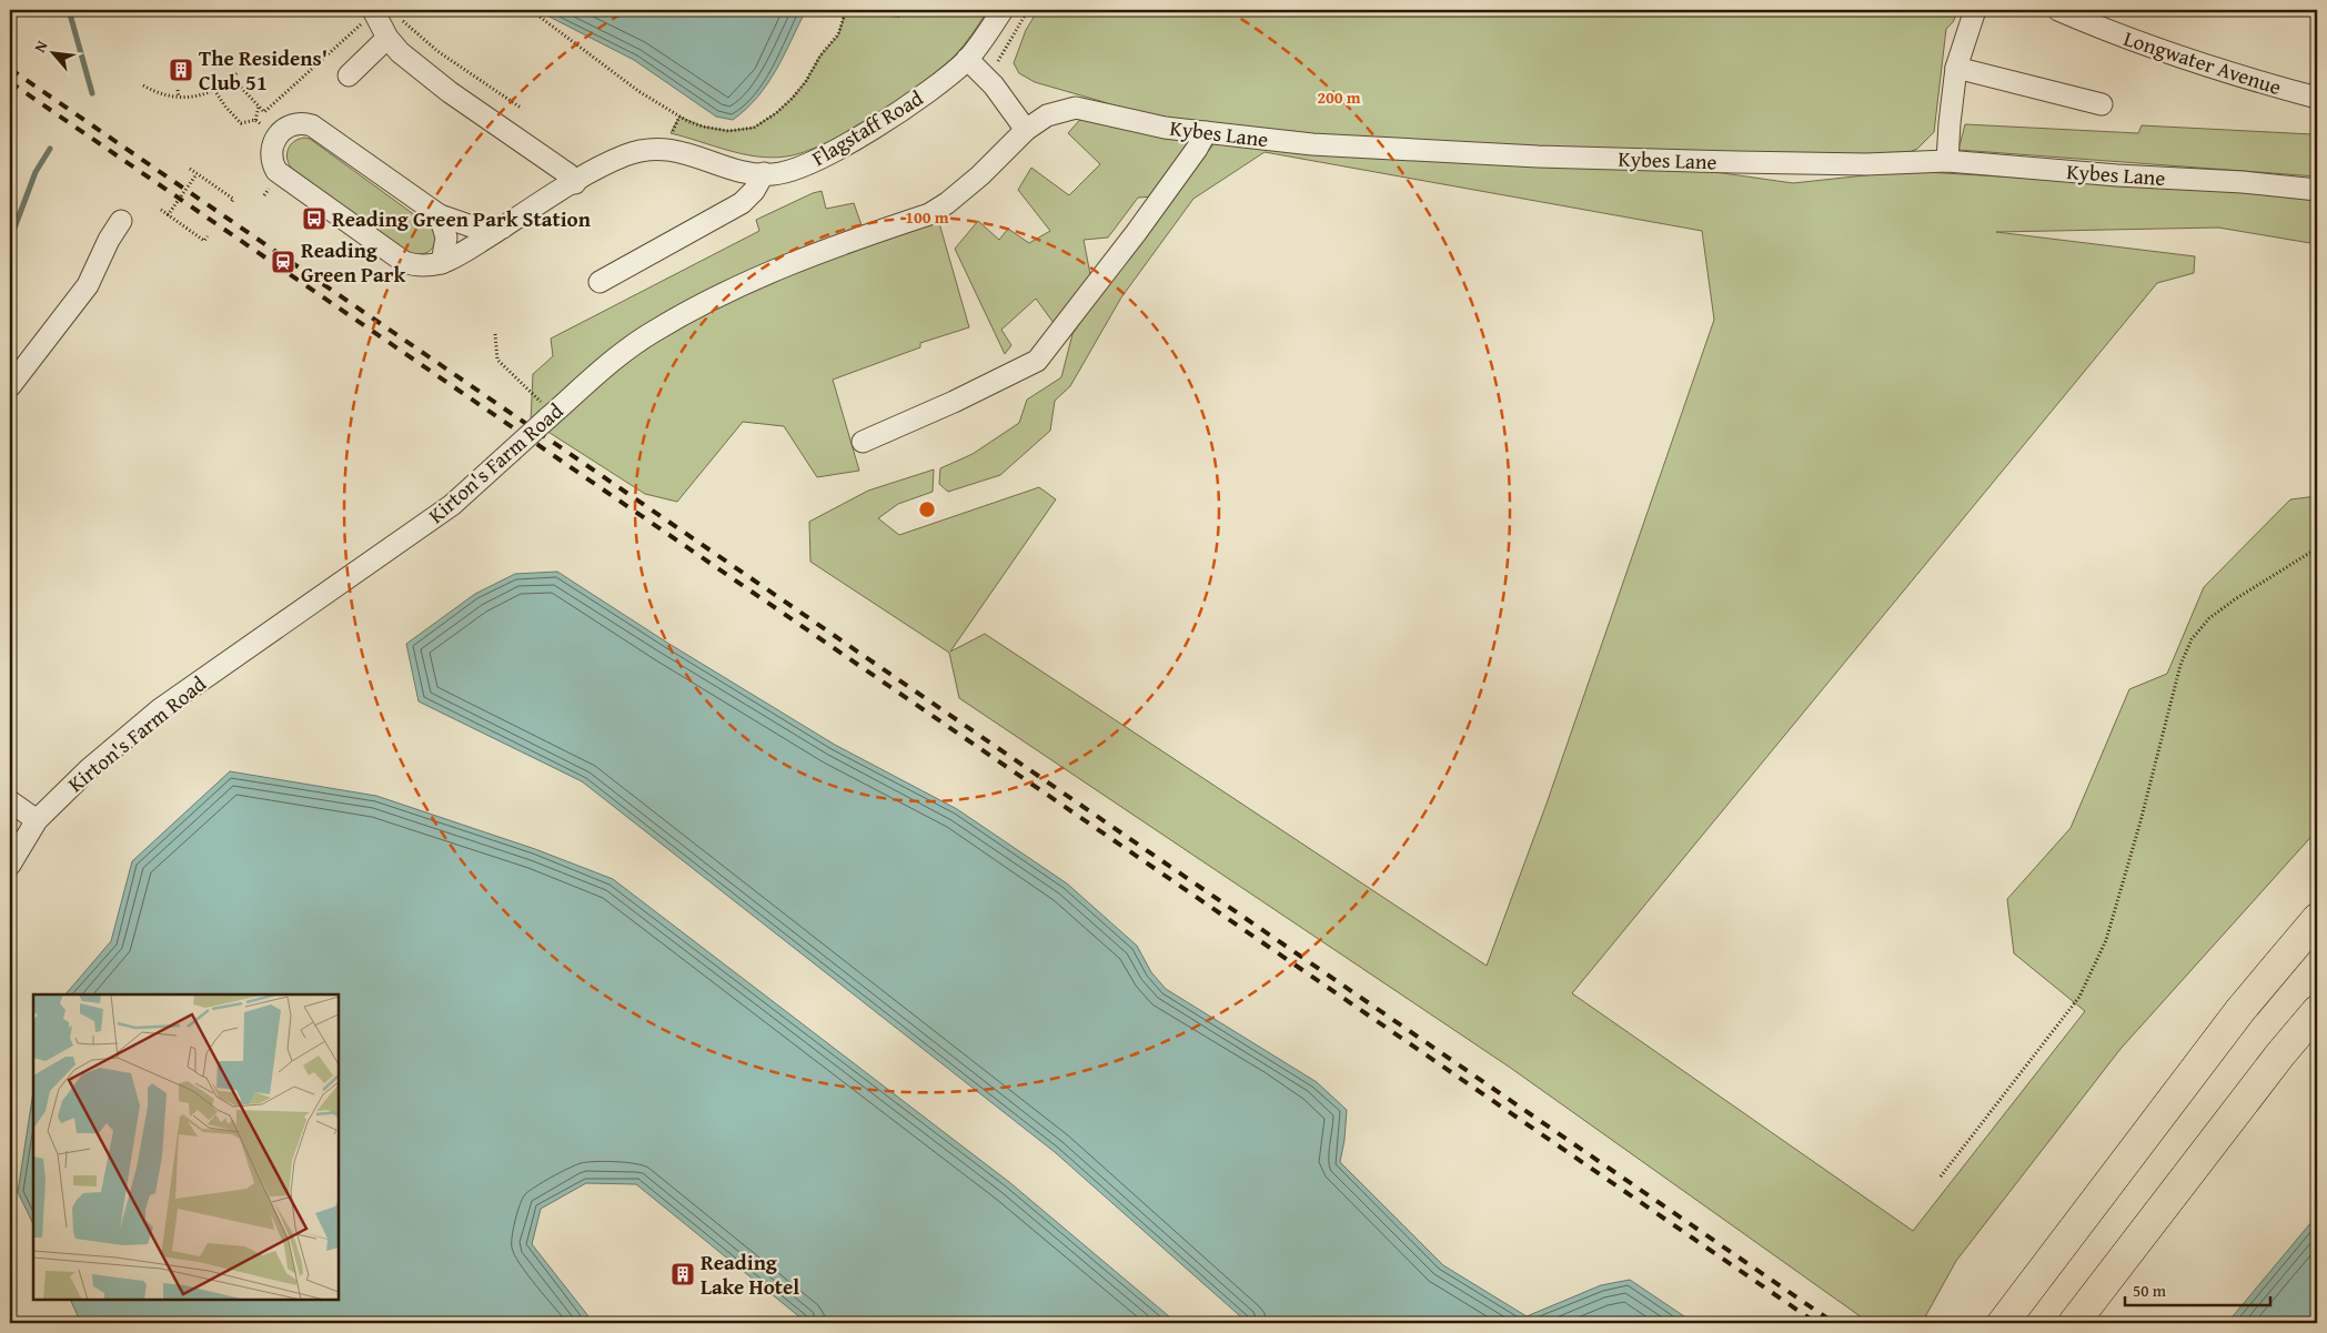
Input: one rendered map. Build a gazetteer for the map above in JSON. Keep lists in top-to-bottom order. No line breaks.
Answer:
{"streets":{"street":["Longwater Avenue","Flagstaff Road","Kybes Lane","Kirton's Farm Road"]},"crossings":[["Kybes Lane","Kirton's Farm Road"]],"places":{"building":["The Residens' Club 51","Reading Lake Hotel"],"bus stop":["Reading Green Park Station"],"station":["Reading Green Park"]},"scale_bar":"50 m","north":"top left","rings":["200 m","100 m"]}
